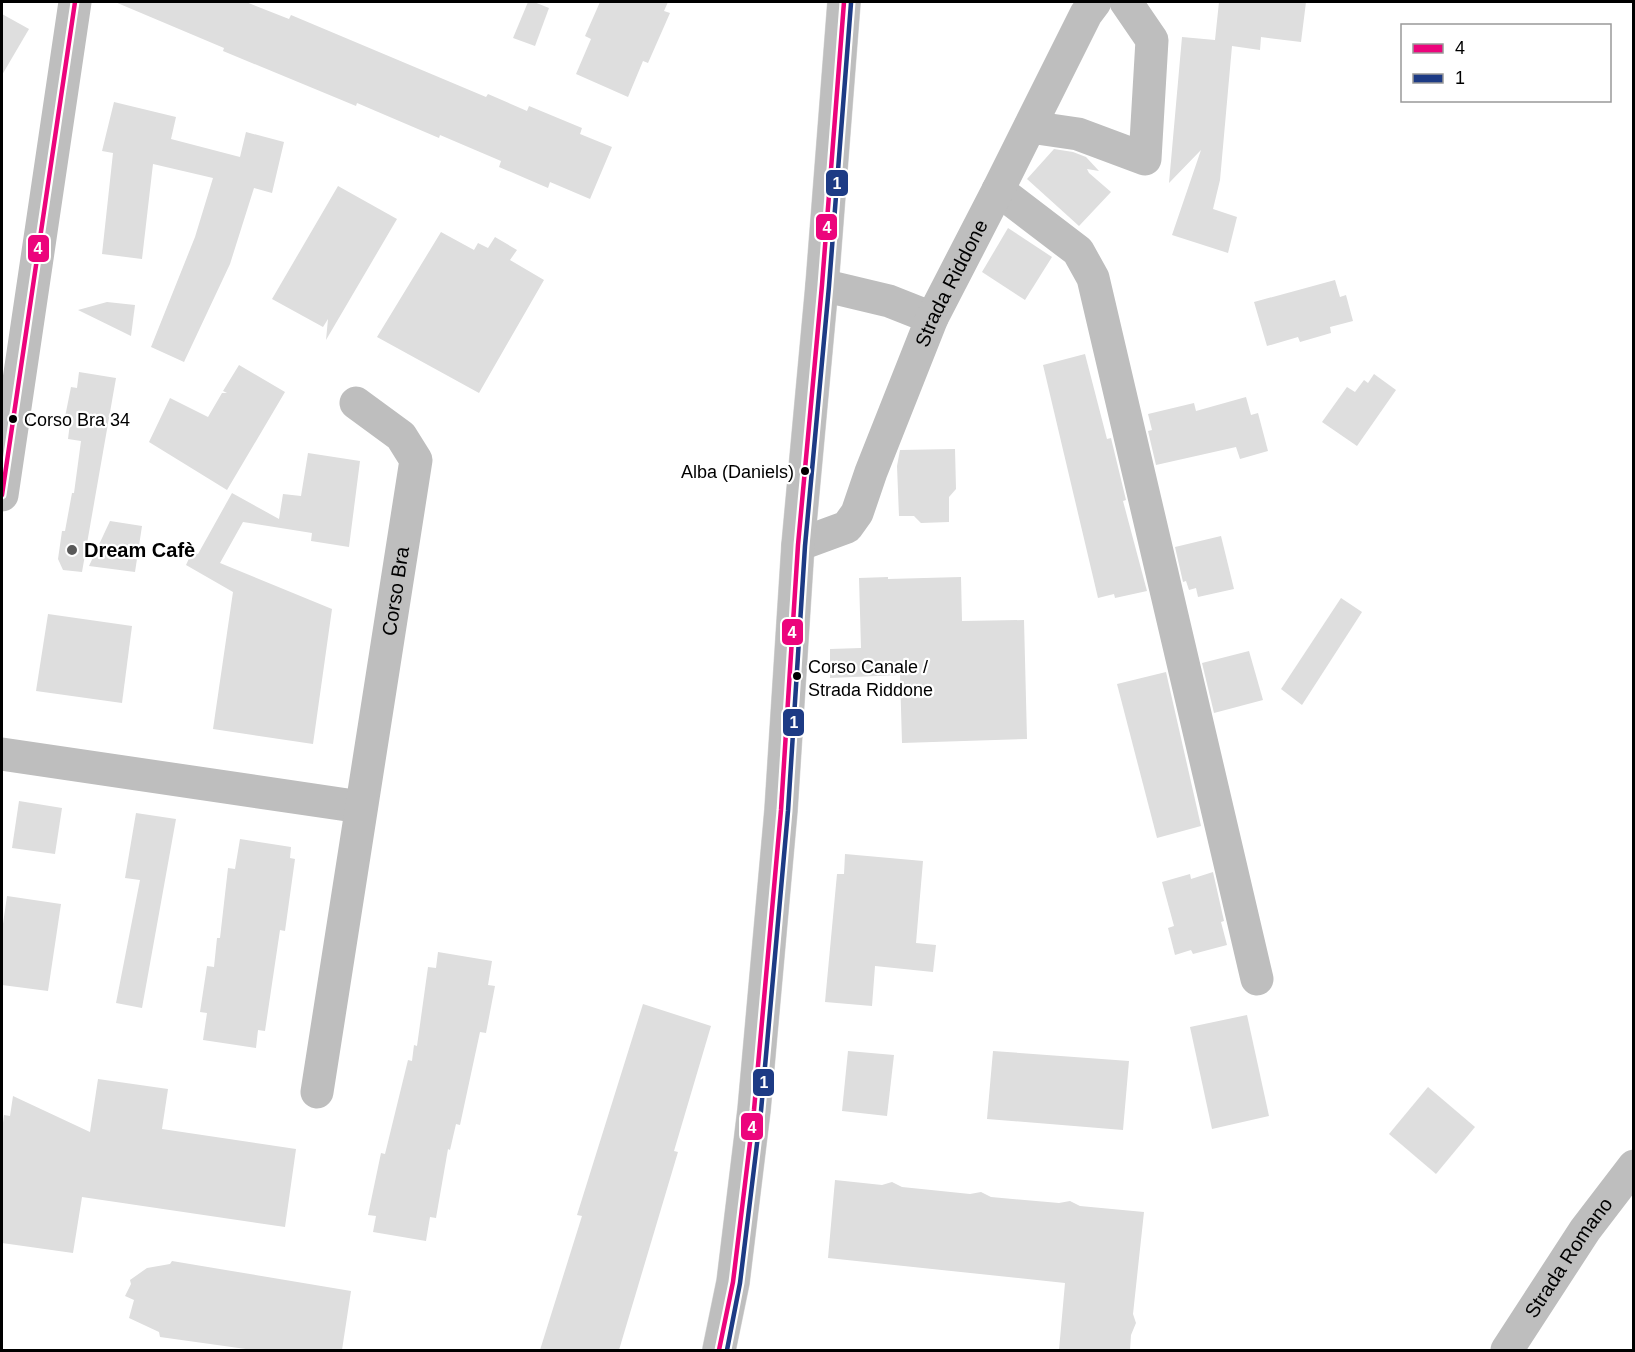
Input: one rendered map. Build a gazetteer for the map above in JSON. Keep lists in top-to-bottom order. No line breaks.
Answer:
{"streets":{"street":["Strada Riddone","Corso Bra","Strada Romano"]},"places":["Corso Bra 34","Alba (Daniels)","Dream Cafè","Corso Canale / Strada Riddone"],"lines":["transit line 4","transit line 1"],"legend":["4","1"]}
